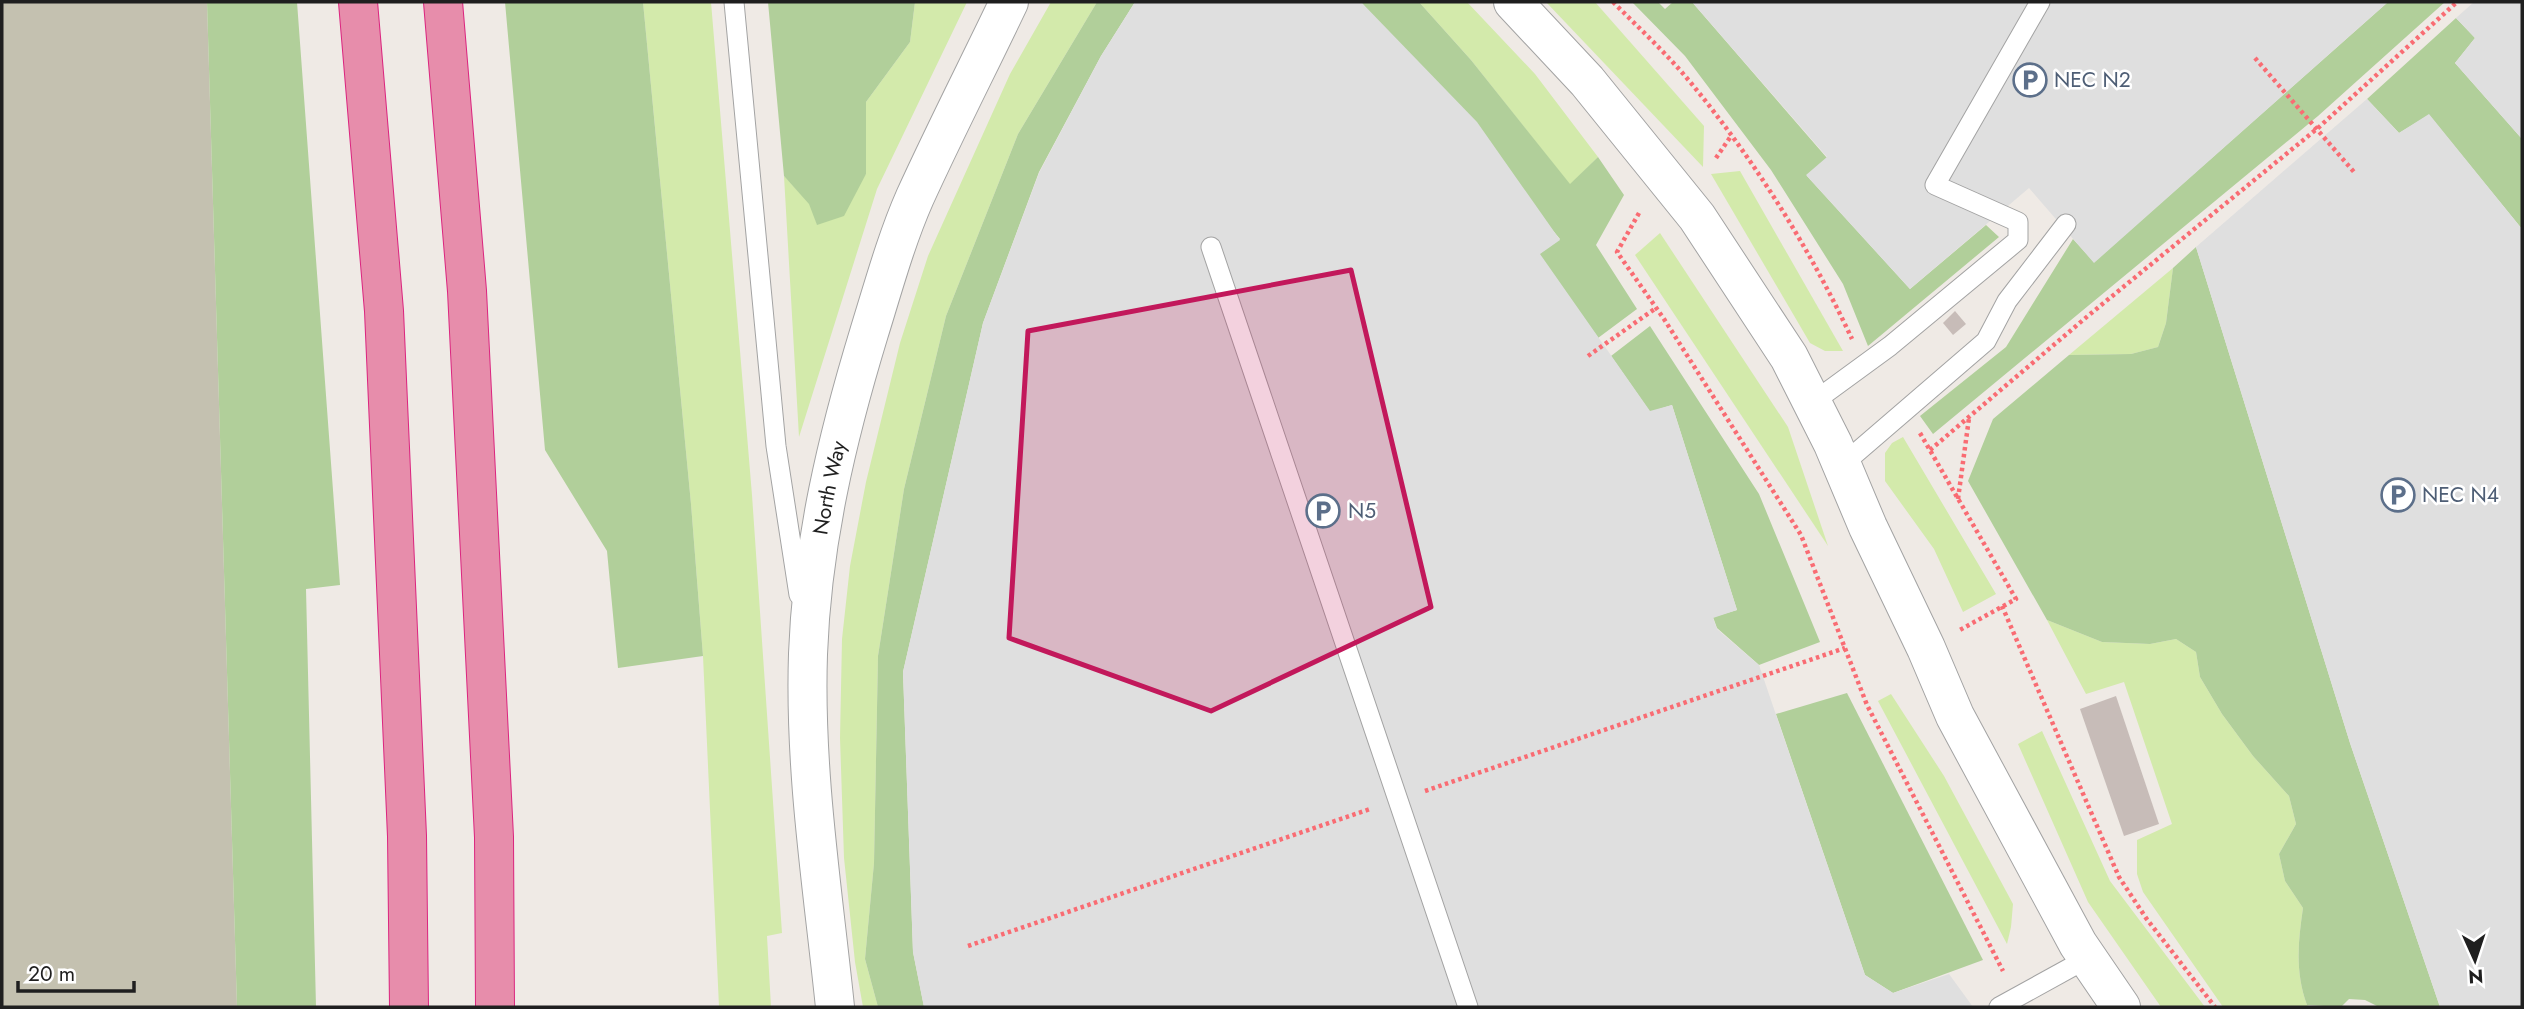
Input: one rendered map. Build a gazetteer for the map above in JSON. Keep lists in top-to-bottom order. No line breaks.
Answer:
{"streets":{"street":["North Way"]},"places":{"parking":["NEC N2","NEC N4","N5"]},"scale_bar":"20 m","north":"bottom"}
